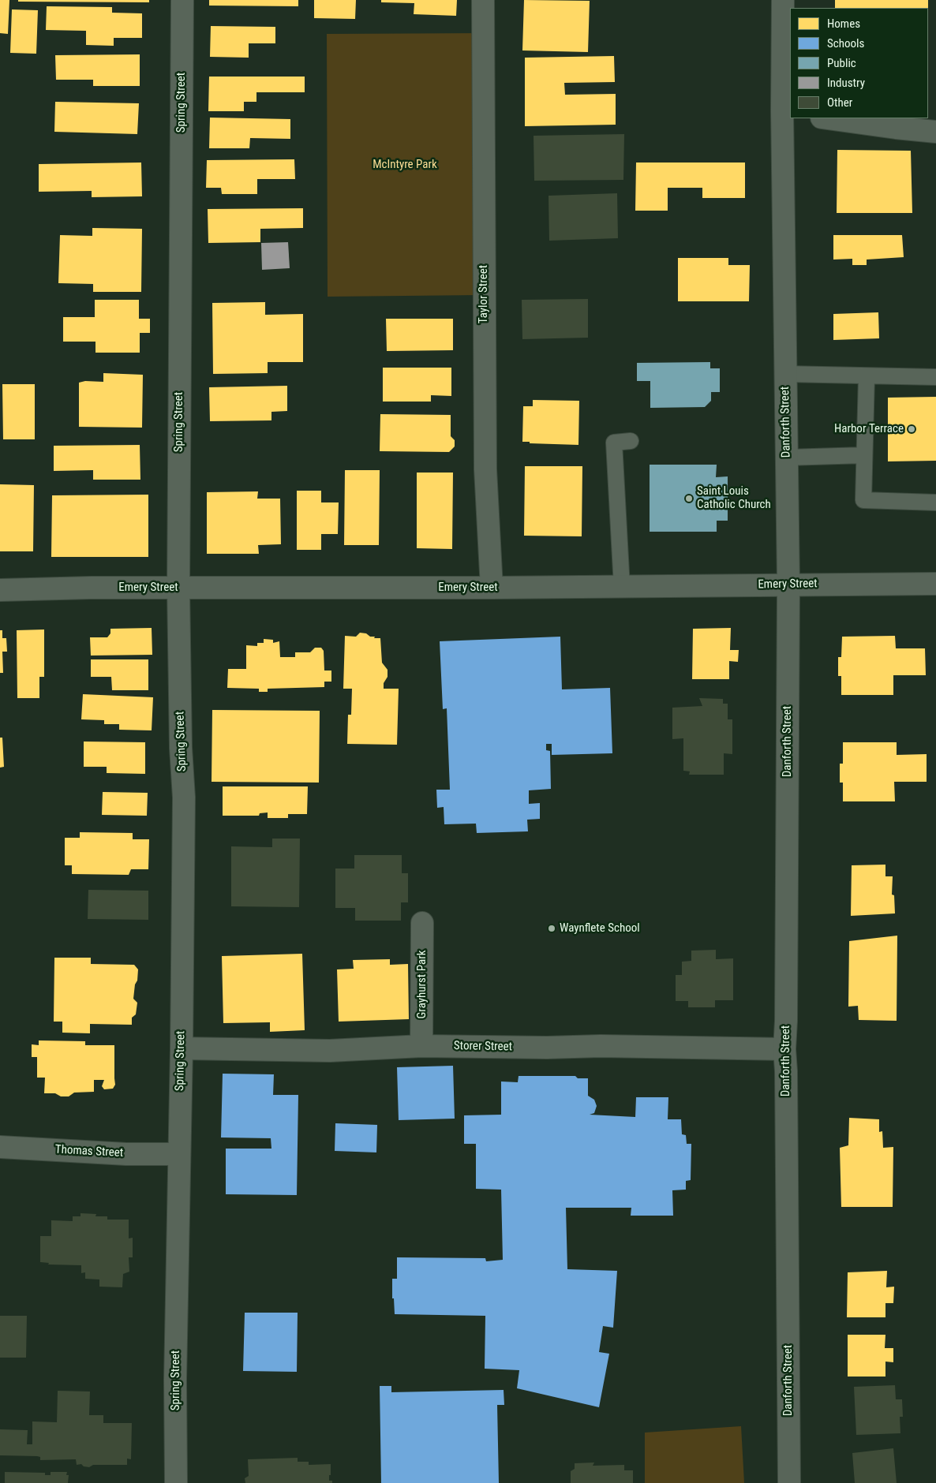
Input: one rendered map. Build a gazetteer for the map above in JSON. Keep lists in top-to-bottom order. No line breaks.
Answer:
{"streets":{"street":["Spring Street","Taylor Street","Danforth Street","Emery Street","Grayhurst Park","Storer Street","Thomas Street"]},"crossings":[["Spring Street","Emery Street"],["Spring Street","Storer Street"],["Spring Street","Thomas Street"],["Taylor Street","Emery Street"],["Danforth Street","Emery Street"],["Danforth Street","Storer Street"],["Grayhurst Park","Storer Street"]],"parks":["McIntyre Park"],"places":["Harbor Terrace","Saint Louis Catholic Church","Waynflete School"],"legend":["Homes","Schools","Public","Industry","Other"]}
